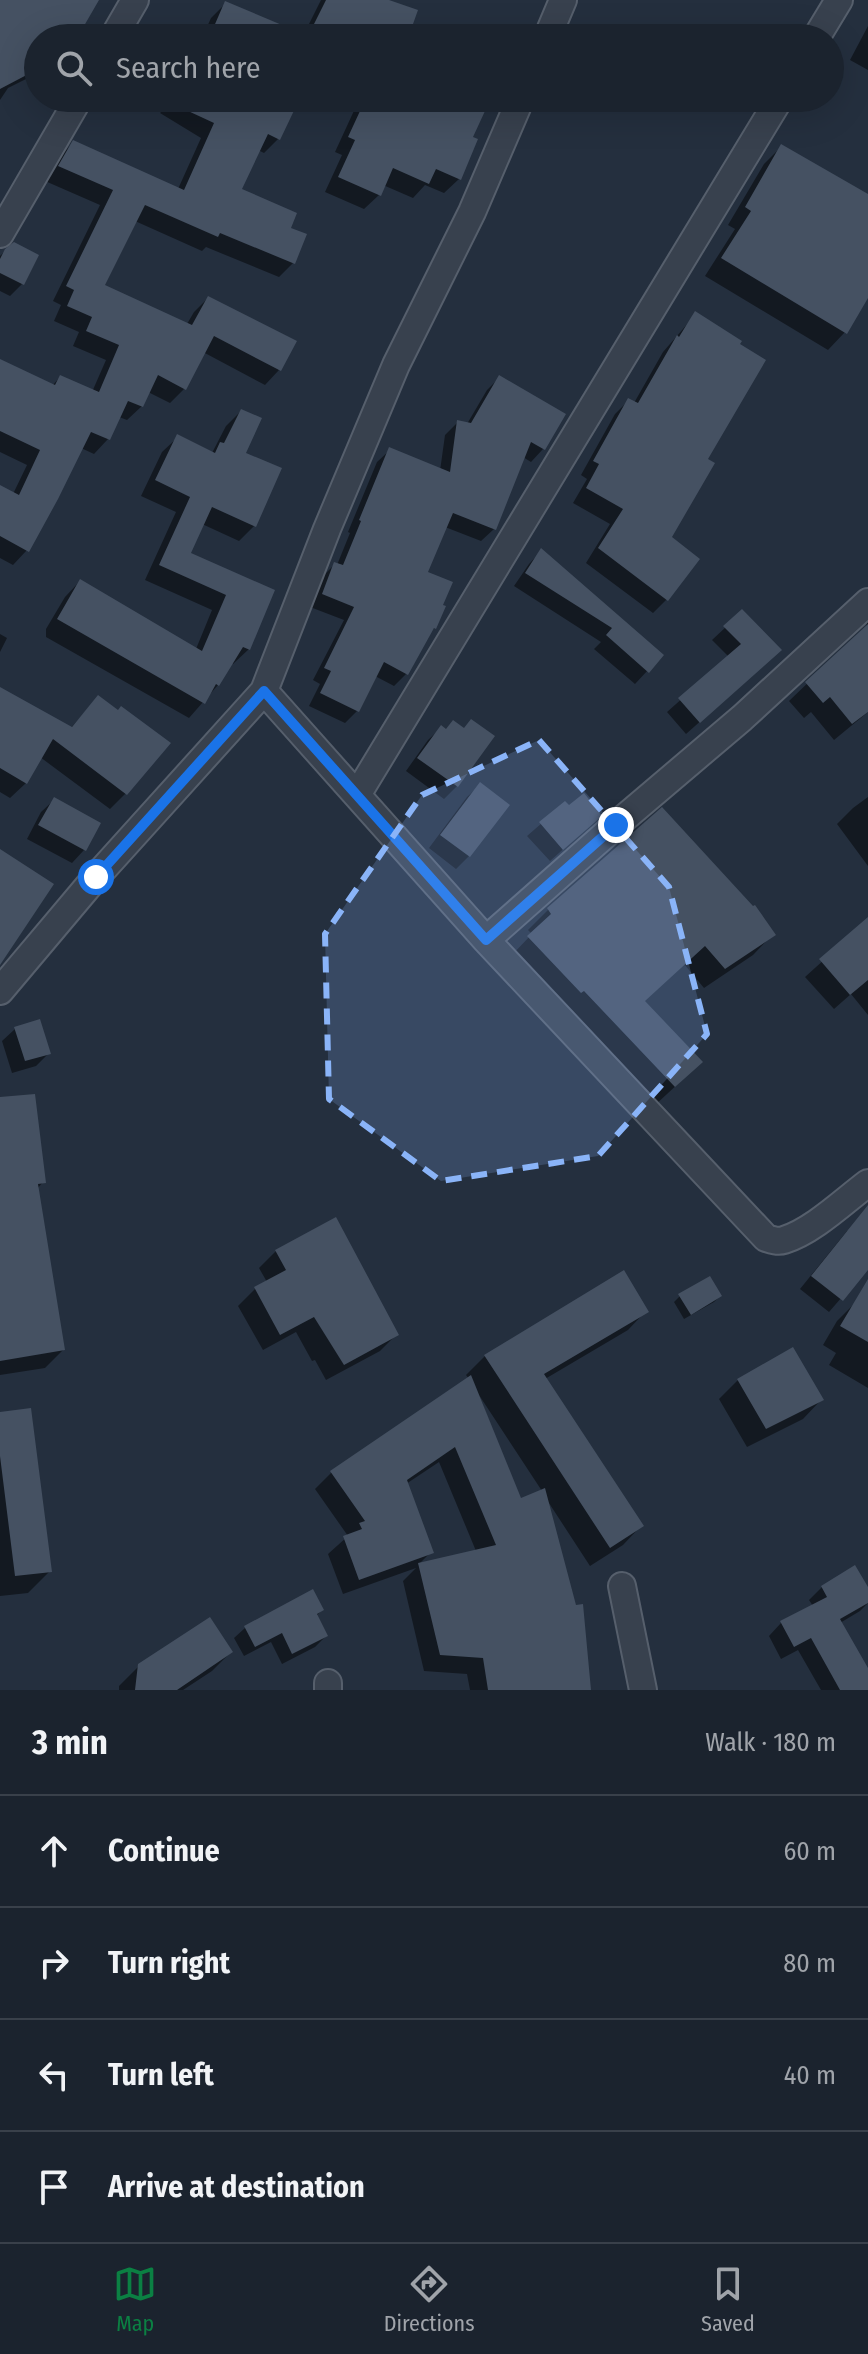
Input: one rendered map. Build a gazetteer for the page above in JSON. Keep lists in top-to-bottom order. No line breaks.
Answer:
{"page":{"search":"Search here","heading":["3 min","Walk · 180 m"],"list":[["Continue","60 m"],["Turn right","80 m"],["Turn left","40 m"],"Arrive at destination"],"nav":["Map","Directions","Saved"]}}
